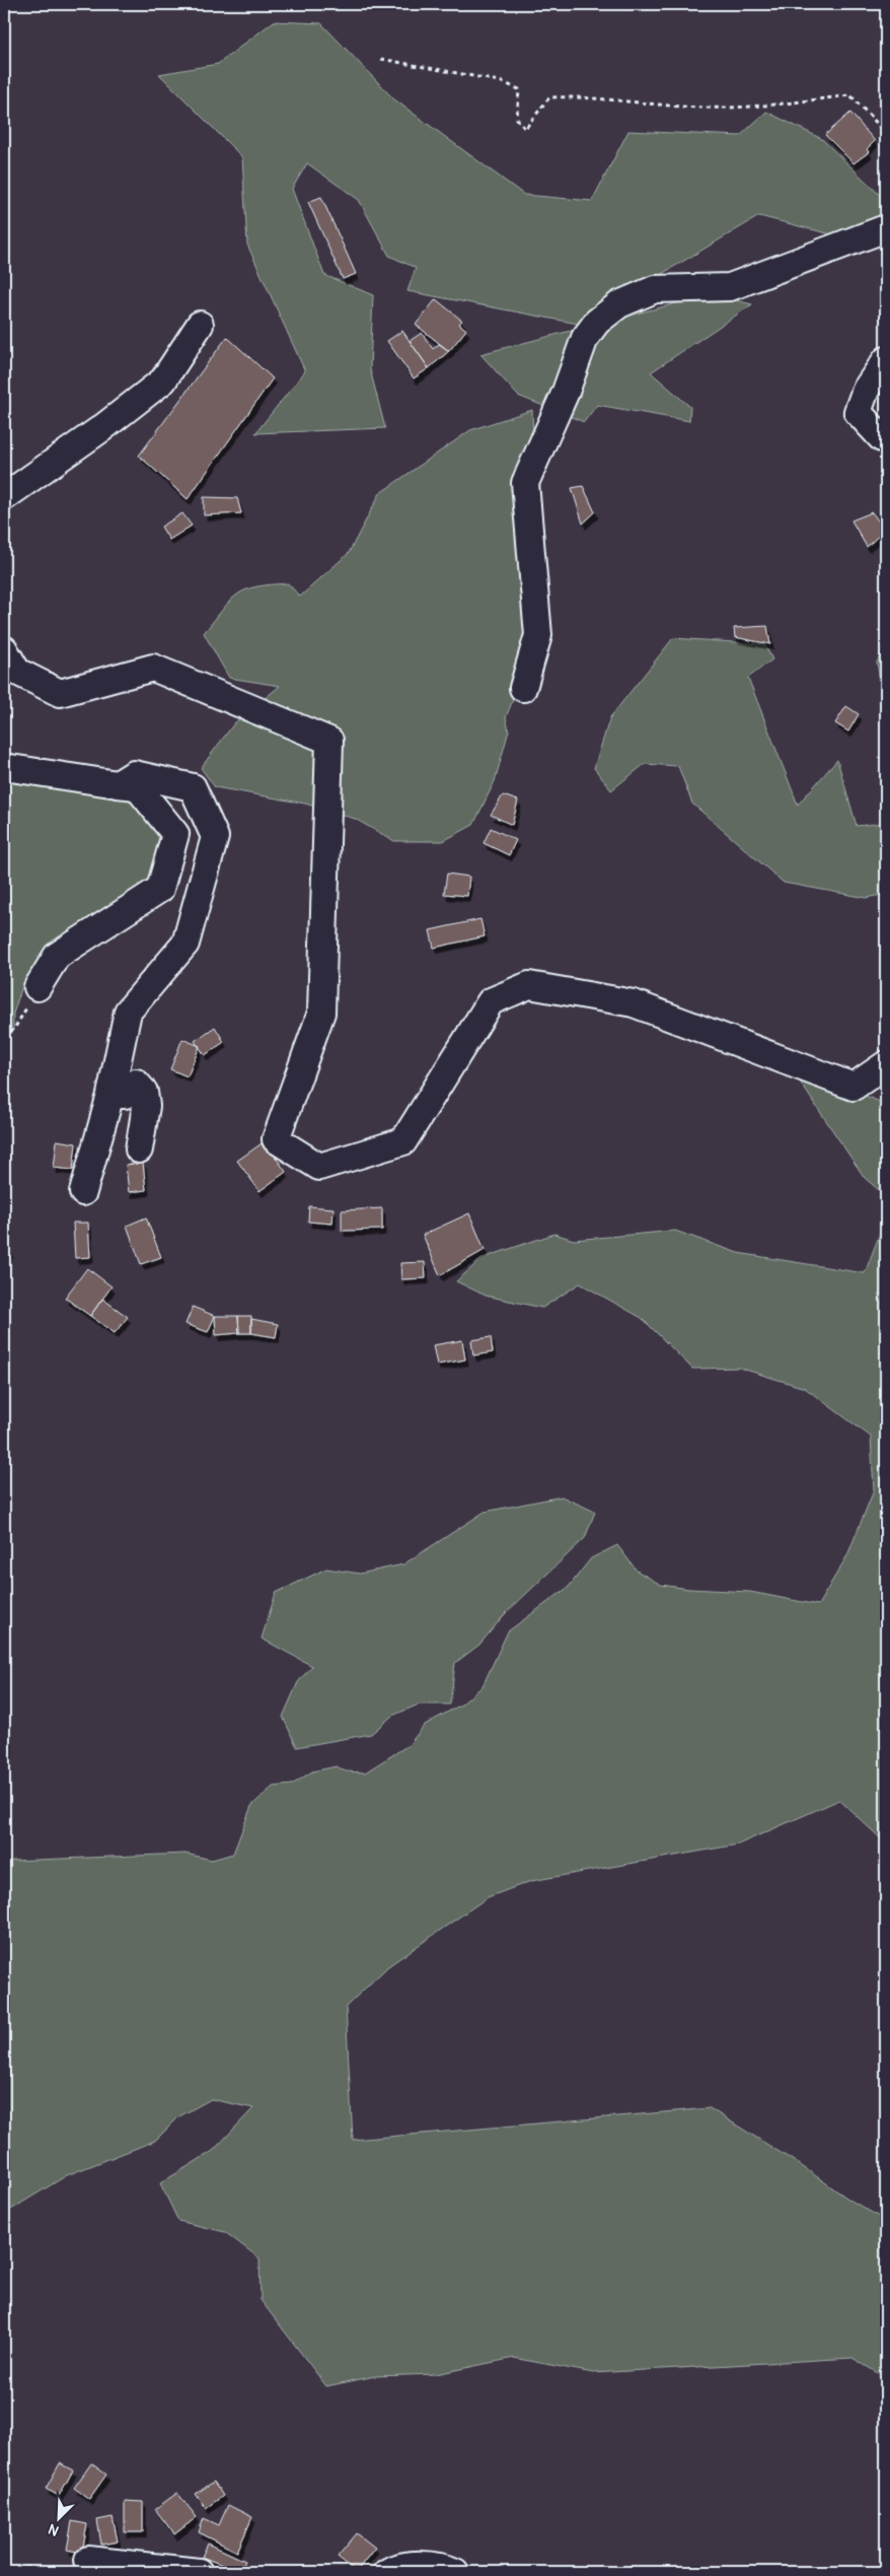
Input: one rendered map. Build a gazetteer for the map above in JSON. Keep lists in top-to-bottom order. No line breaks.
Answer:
{"north":"bottom left"}
